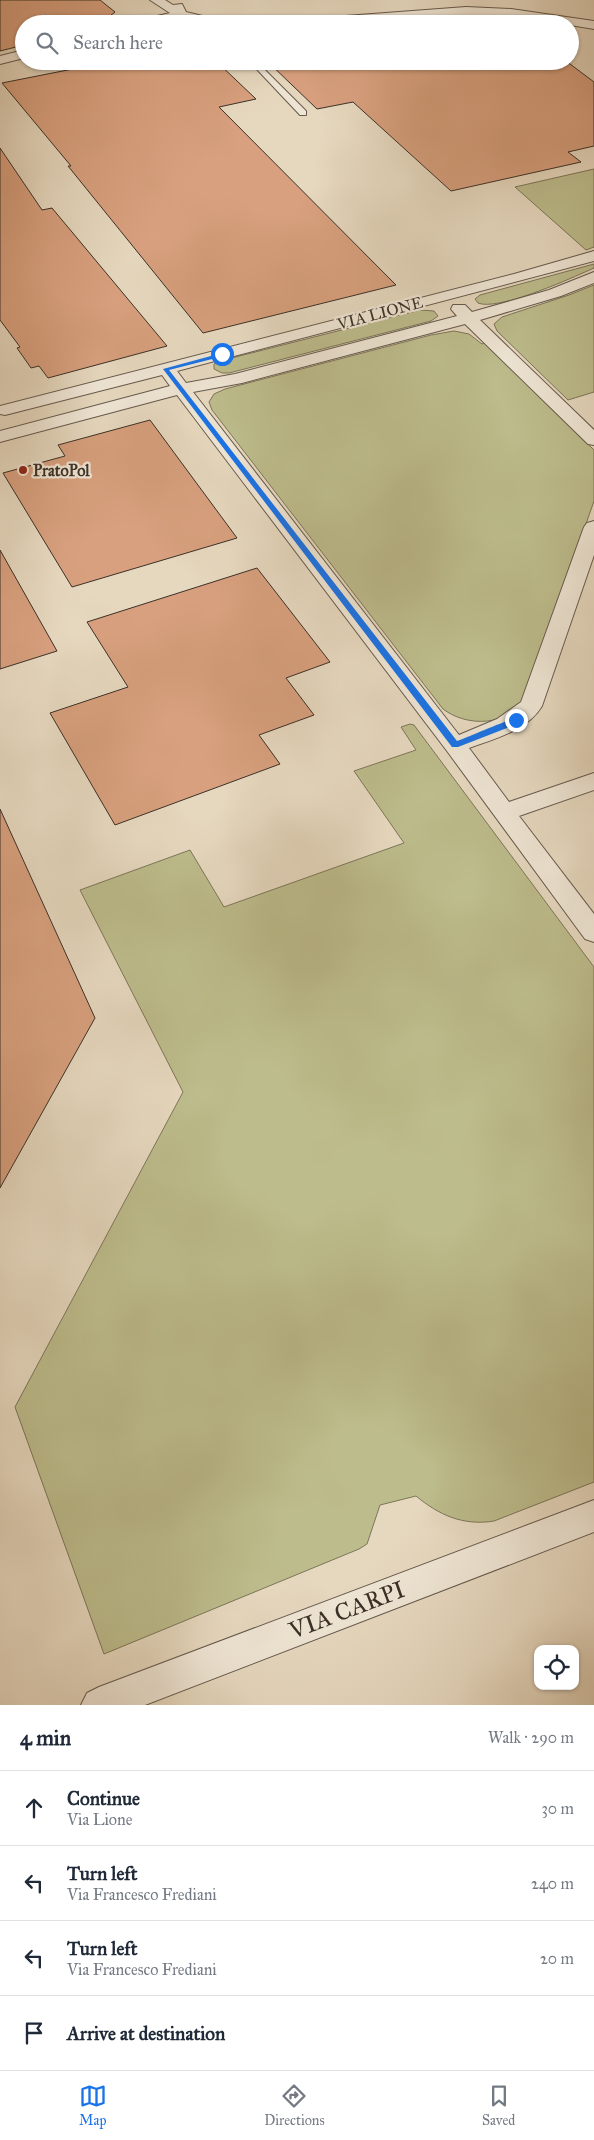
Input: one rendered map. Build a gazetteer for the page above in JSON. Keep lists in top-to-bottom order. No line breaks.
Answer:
{"streets":{"street":["VIA LIONE","VIA CARPI"]},"places":["PratoPol"],"page":{"search":"Search here","heading":["4 min","Walk · 290 m"],"list":[["Continue","Via Lione","30 m"],["Turn left","Via Francesco Frediani","240 m"],["Turn left","Via Francesco Frediani","20 m"],"Arrive at destination"],"nav":["Map","Directions","Saved"]}}
